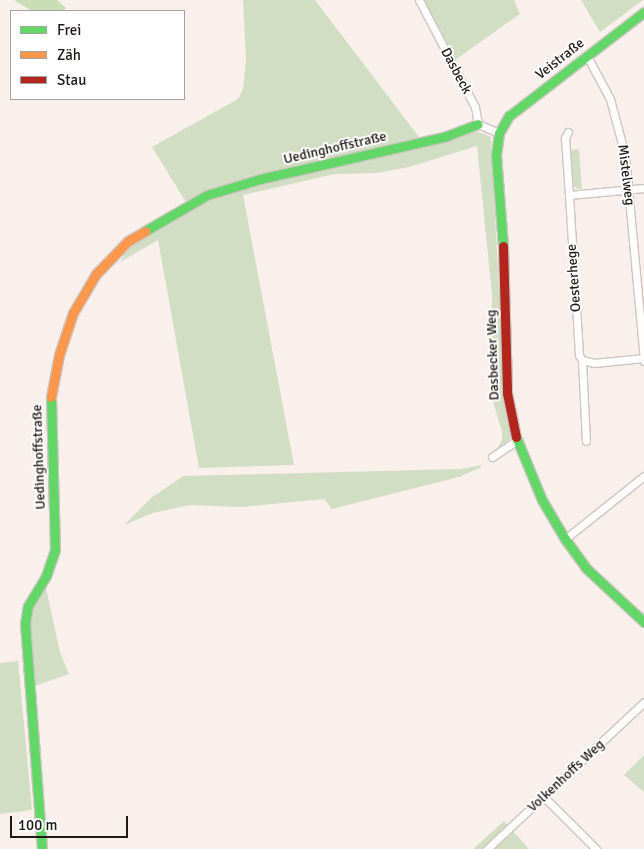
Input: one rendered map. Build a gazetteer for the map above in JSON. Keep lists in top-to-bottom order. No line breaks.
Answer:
{"streets":{"street":["Veistraße","Dasbeck","Uedinghoffstraße","Mistelweg","Oesterhege","Dasbecker Weg","Volkenhoffs Weg"]},"crossings":[["Veistraße","Mistelweg"],["Veistraße","Dasbecker Weg"],["Dasbeck","Uedinghoffstraße"]],"legend":["Frei","Zäh","Stau"],"scale_bar":"100 m"}
